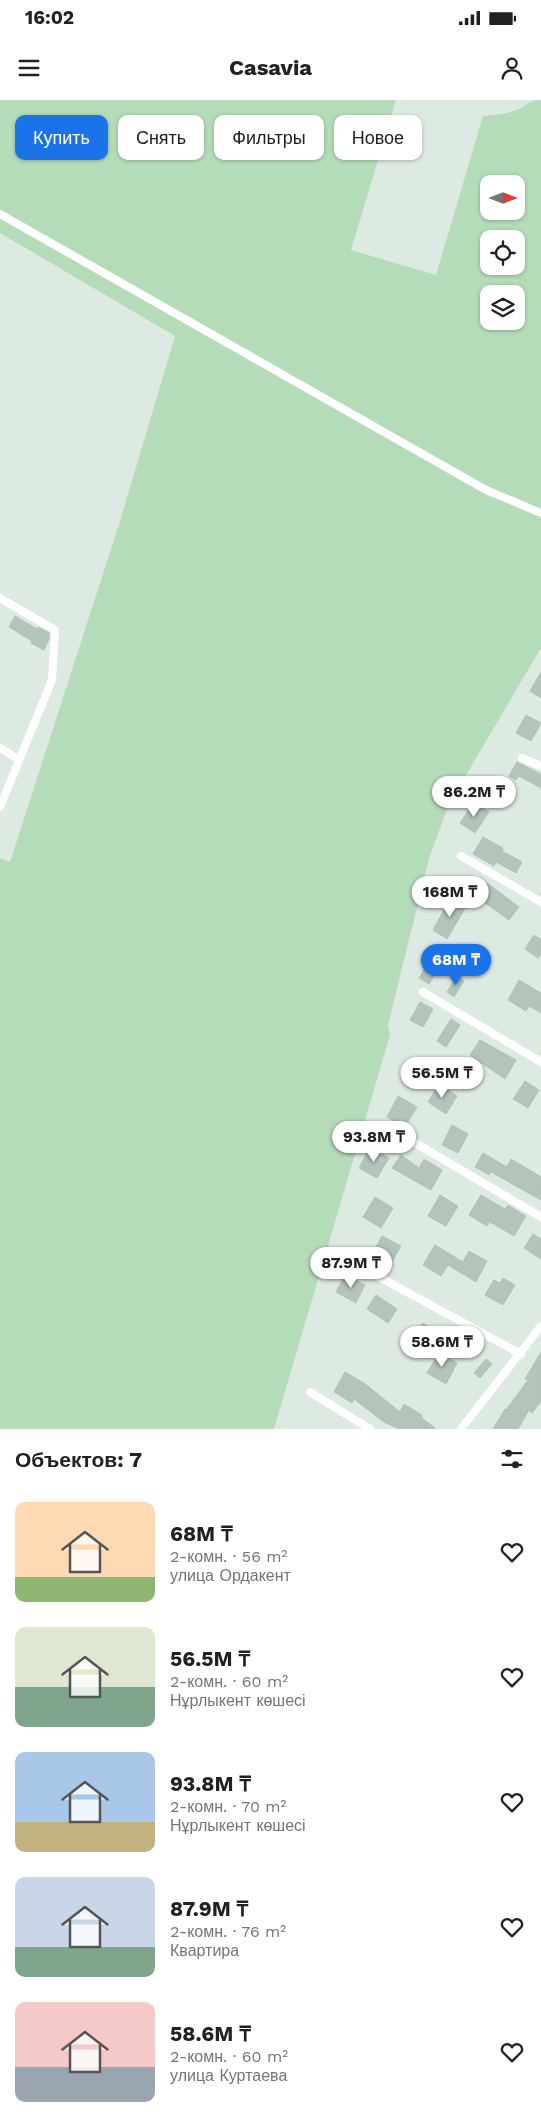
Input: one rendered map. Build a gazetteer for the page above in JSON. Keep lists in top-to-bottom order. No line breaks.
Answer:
{"north":"right","page":{"status":"16:02","header":"Casavia","chip":["Купить","Снять","Фильтры","Новое"],"price":["86.2M ₸","168M ₸","68M ₸","56.5M ₸","93.8M ₸","87.9M ₸","58.6M ₸"],"heading":"Объектов: 7","list":[{"name":"68M ₸","note":"2-комн. · 56 m² · улица Ордакент"},{"name":"56.5M ₸","note":"2-комн. · 60 m² · Нұрлыкент көшесі"},{"name":"93.8M ₸","note":"2-комн. · 70 m² · Нұрлыкент көшесі"},{"name":"87.9M ₸","note":"2-комн. · 76 m² · Квартира"},{"name":"58.6M ₸","note":"2-комн. · 60 m² · улица Куртаева"}]}}
